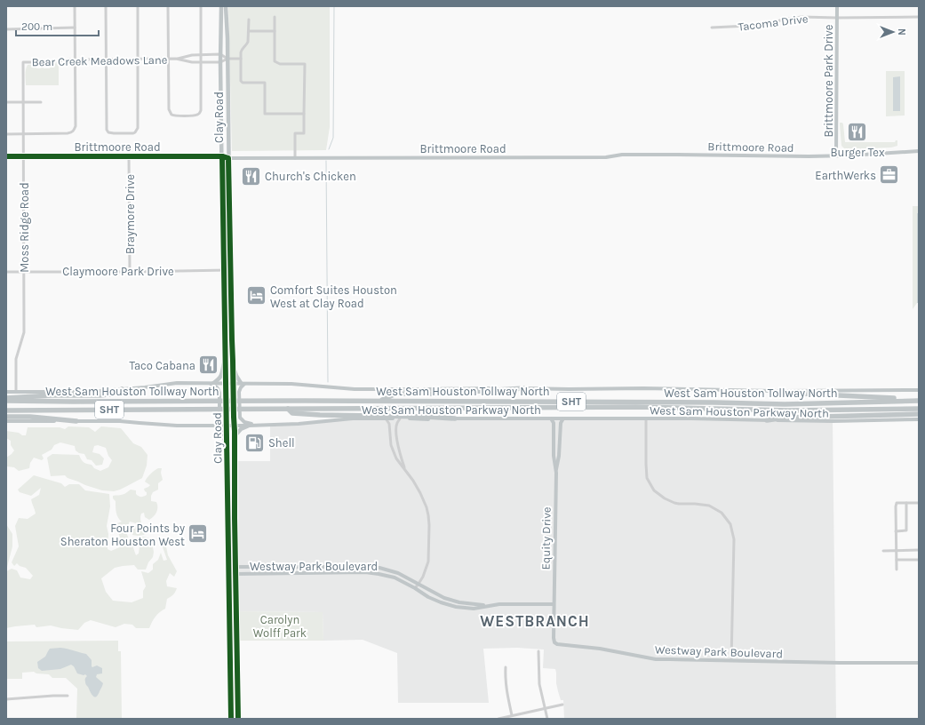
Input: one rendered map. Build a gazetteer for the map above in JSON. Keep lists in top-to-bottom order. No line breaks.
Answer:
{"streets":{"highway":["West Sam Houston Tollway North","SHT"],"main road":["Brittmoore Park Drive","Clay Road","Brittmoore Road","West Sam Houston Parkway North","Equity Drive","Westway Park Boulevard"],"street":["Tacoma Drive","Bear Creek Meadows Lane","Braymore Drive","Moss Ridge Road","Claymoore Park Drive"]},"crossings":[["Tacoma Drive","Brittmoore Park Drive"],["Bear Creek Meadows Lane","Clay Road"],["Bear Creek Meadows Lane","Moss Ridge Road"],["Brittmoore Park Drive","Brittmoore Road"],["Clay Road","Brittmoore Road"],["Clay Road","Claymoore Park Drive"],["Clay Road","West Sam Houston Parkway North"],["Clay Road","Westway Park Boulevard"],["Brittmoore Road","Braymore Drive"],["Brittmoore Road","Moss Ridge Road"],["Braymore Drive","Claymoore Park Drive"],["Moss Ridge Road","Claymoore Park Drive"],["Moss Ridge Road","West Sam Houston Parkway North"],["West Sam Houston Parkway North","Equity Drive"],["Equity Drive","Westway Park Boulevard"]],"districts":["WESTBRANCH"],"parks":["Carolyn Wolff Park"],"places":{"restaurant":["Burger Tex","Church's Chicken","Taco Cabana"],"office":["EarthWerks"],"hotel":["Comfort Suites Houston West at Clay Road","Four Points by Sheraton Houston West"],"fuel station":["Shell"]},"scale_bar":"200 m","north":"right"}
